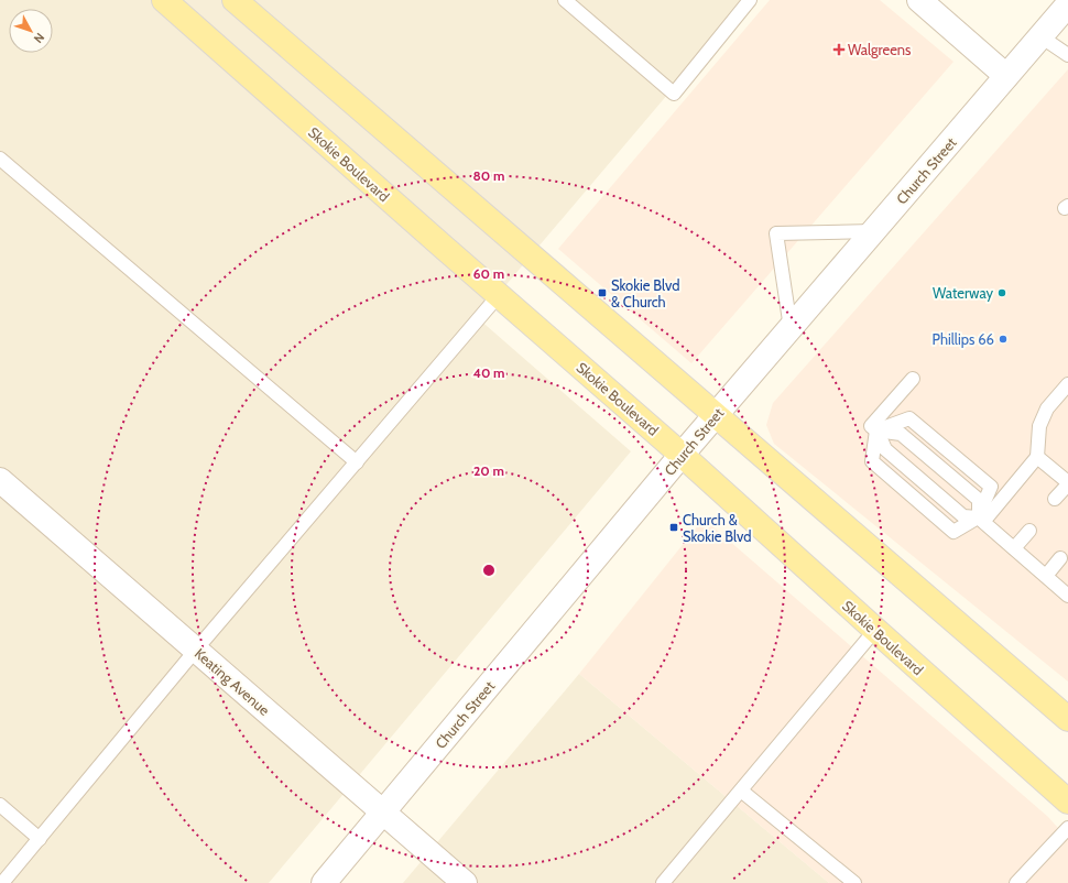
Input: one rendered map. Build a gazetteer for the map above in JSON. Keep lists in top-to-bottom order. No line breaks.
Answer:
{"streets":{"main road":["Skokie Boulevard"],"street":["Church Street","Keating Avenue"]},"crossings":[["Skokie Boulevard","Church Street"],["Church Street","Keating Avenue"]],"places":{"health":["Walgreens"],"transit":["Skokie Blvd & Church","Church & Skokie Blvd"],"other":["Waterway","Phillips 66"]},"north":"bottom right","rings":["80 m","60 m","40 m","20 m"]}
